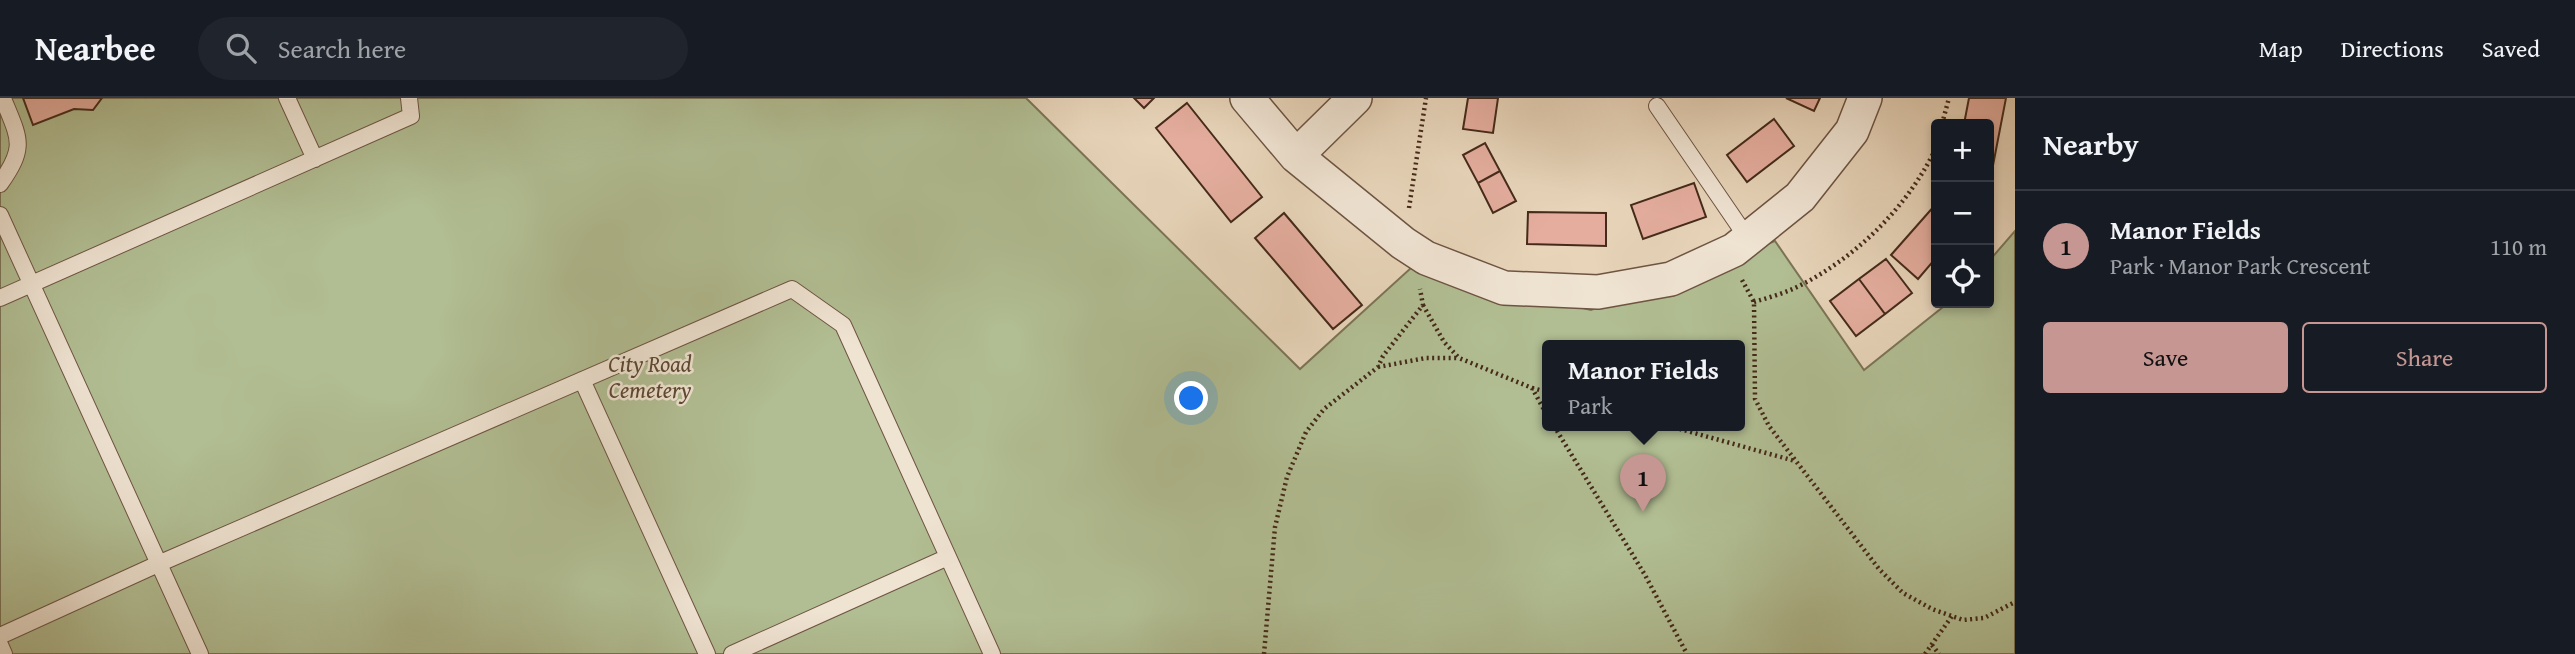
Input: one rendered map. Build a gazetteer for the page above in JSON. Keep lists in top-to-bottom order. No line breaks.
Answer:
{"parks":["City Road Cemetery"],"page":{"header":"Nearbee","search":"Search here","nav":["Map","Directions","Saved"],"heading":"Nearby","map_buttons":["+","−"],"list":[{"mark":"1","name":"Manor Fields","note":"Park · Manor Park Crescent","value":"110 m"}],"buttons":["Save","Share"],"popup":["Manor Fields","Park"],"pins":"1"}}
